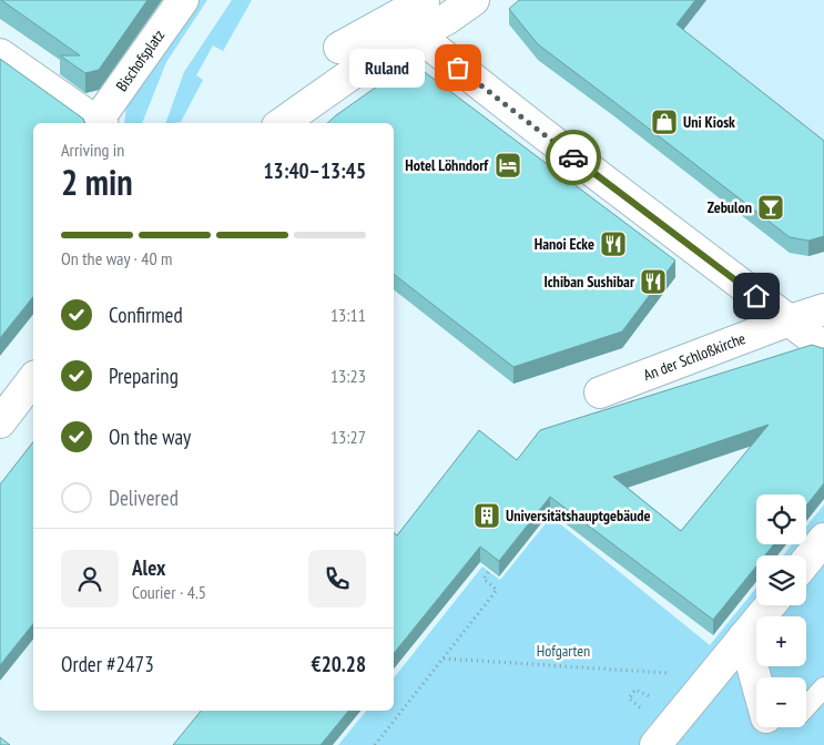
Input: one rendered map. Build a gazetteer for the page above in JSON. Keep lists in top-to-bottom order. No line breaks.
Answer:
{"streets":{"street":["Bischofsplatz","An der Schloßkirche"]},"parks":["Hofgarten"],"places":{"other":["Ruland"],"shop":["Uni Kiosk"],"hotel":["Hotel Löhndorf"],"bar":["Zebulon"],"restaurant":["Hanoi Ecke","Ichiban Sushibar"],"building":["Universitätshauptgebäude"]},"page":{"bubble":"Ruland","heading":["2 min","Arriving in","13:40–13:45"],"panel":["Alex","Courier · 4.5","Order #2473","€20.28"],"bar":"On the way · 40 m","list":[["Confirmed","13:11"],["Preparing","13:23"],["On the way","13:27"],"Delivered"],"map_buttons":["+","−"]}}
